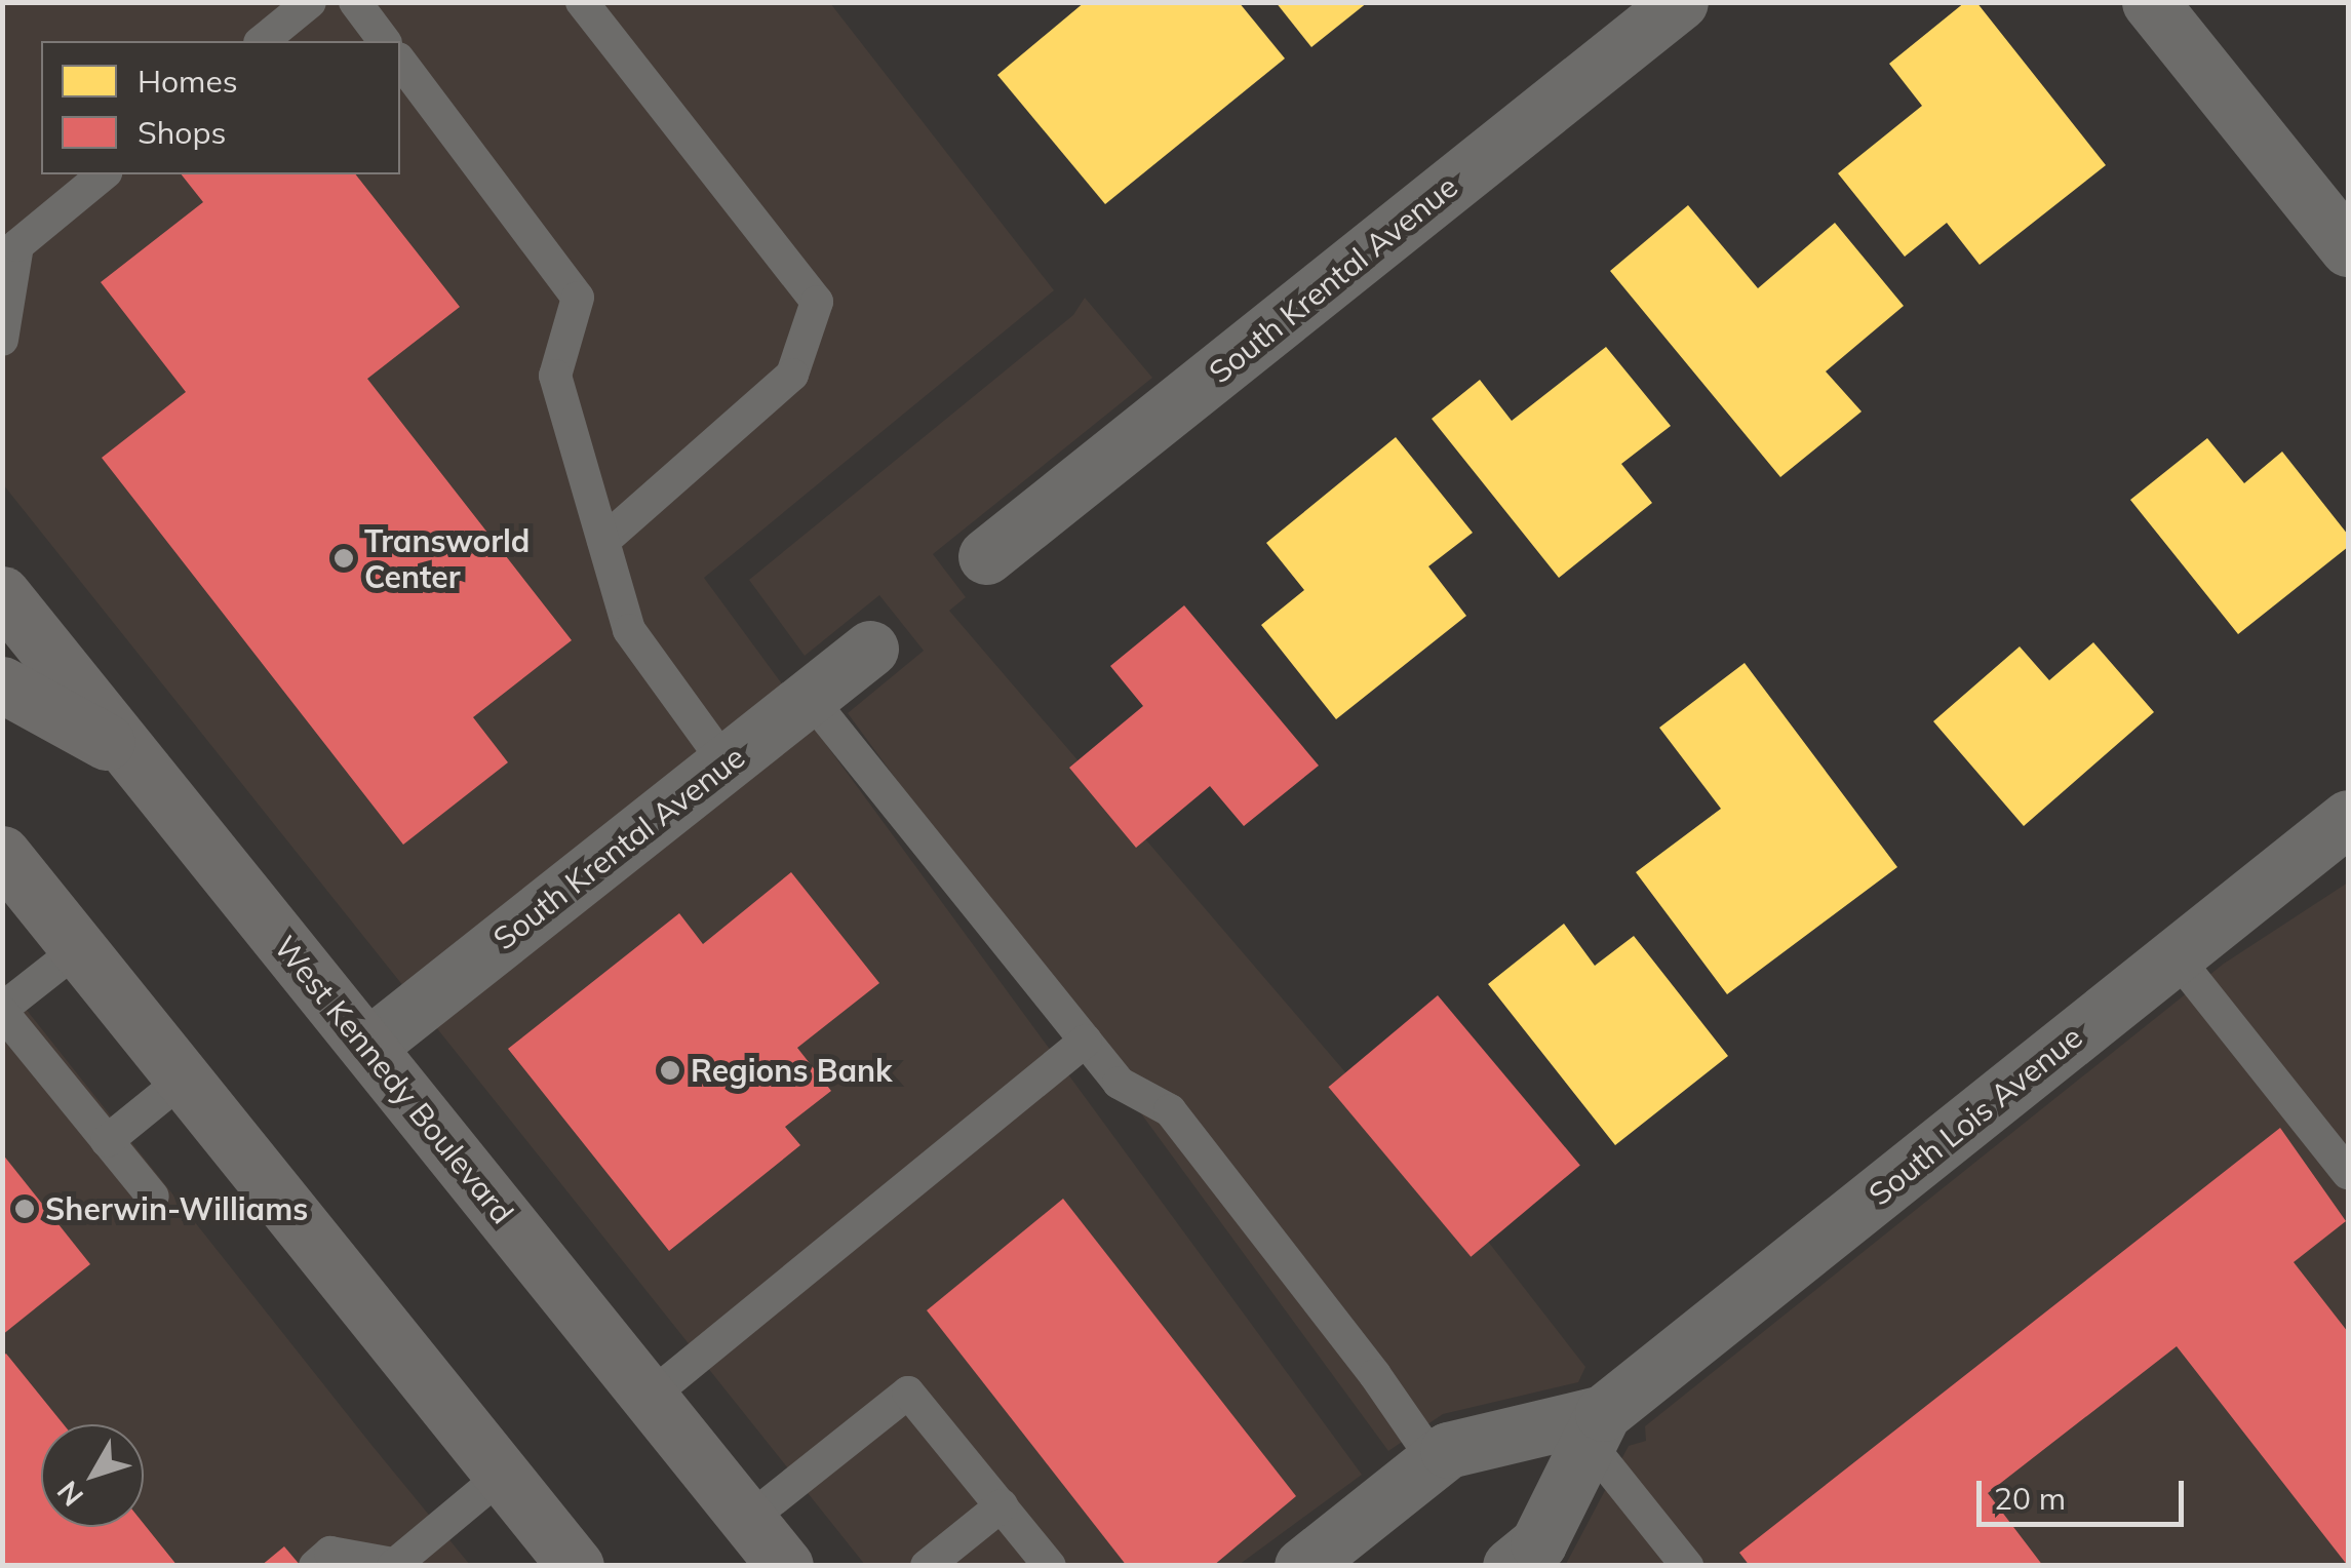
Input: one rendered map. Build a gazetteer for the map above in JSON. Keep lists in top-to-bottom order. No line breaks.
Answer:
{"streets":{"main road":["West Kennedy Boulevard"],"street":["South Krental Avenue","South Lois Avenue"]},"crossings":[["South Krental Avenue","West Kennedy Boulevard"]],"places":["Transworld Center","Regions Bank","Sherwin-Williams"],"legend":["Homes","Shops"],"scale_bar":"20 m","north":"bottom left"}
